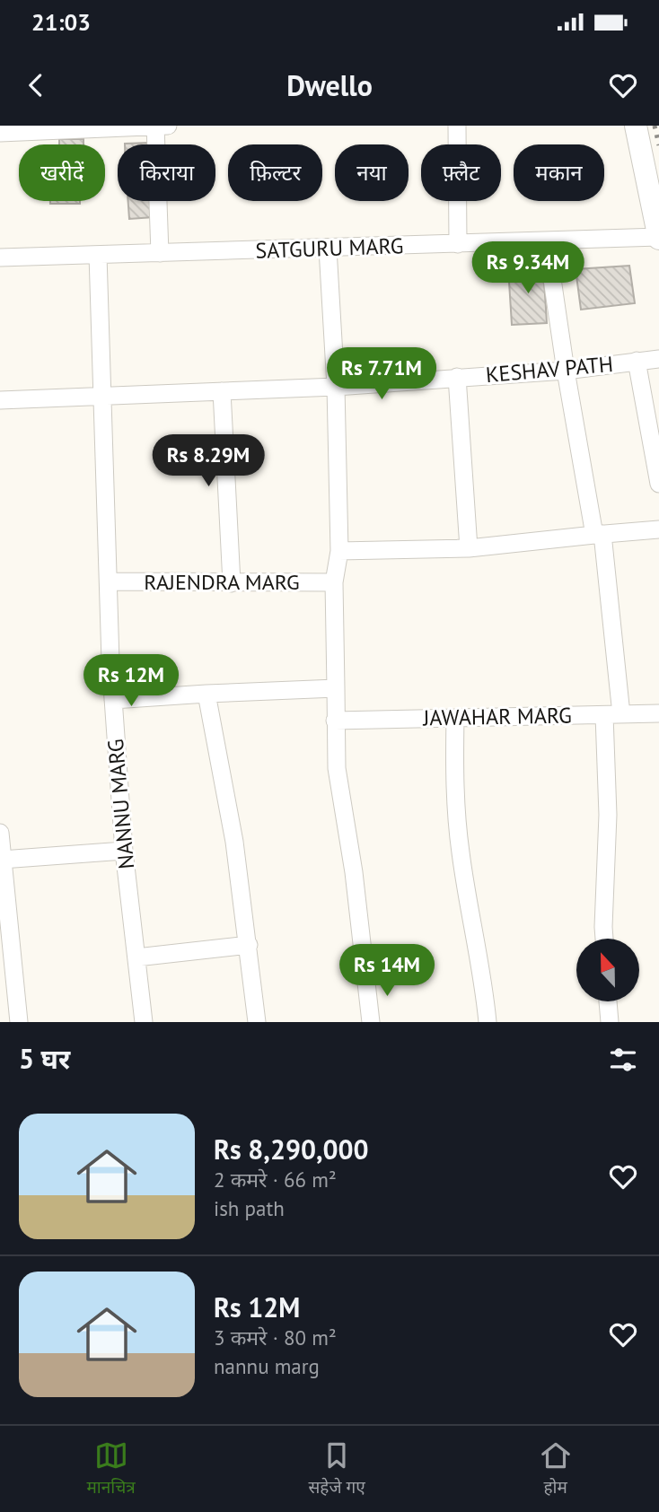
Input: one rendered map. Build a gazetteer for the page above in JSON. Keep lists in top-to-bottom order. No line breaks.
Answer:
{"streets":{"street":["SATGURU MARG","KESHAV PATH","RAJENDRA MARG","JAWAHAR MARG","NANNU MARG"]},"crossings":[["SATGURU MARG","NANNU MARG"],["KESHAV PATH","NANNU MARG"],["RAJENDRA MARG","NANNU MARG"]],"north":"top","page":{"status":"21:03","header":"Dwello","chip":["खरीदें","किराया","फ़िल्टर","नया","फ़्लैट","मकान"],"price":["Rs 9.34M","Rs 7.71M","Rs 8.29M","Rs 12M","Rs 14M"],"heading":"5 घर","list":[{"name":"Rs 8,290,000","note":"2 कमरे · 66 m² · ish path"},{"name":"Rs 12M","note":"3 कमरे · 80 m² · nannu marg"}],"tabs":["मानचित्र","सहेजे गए","होम"]}}
